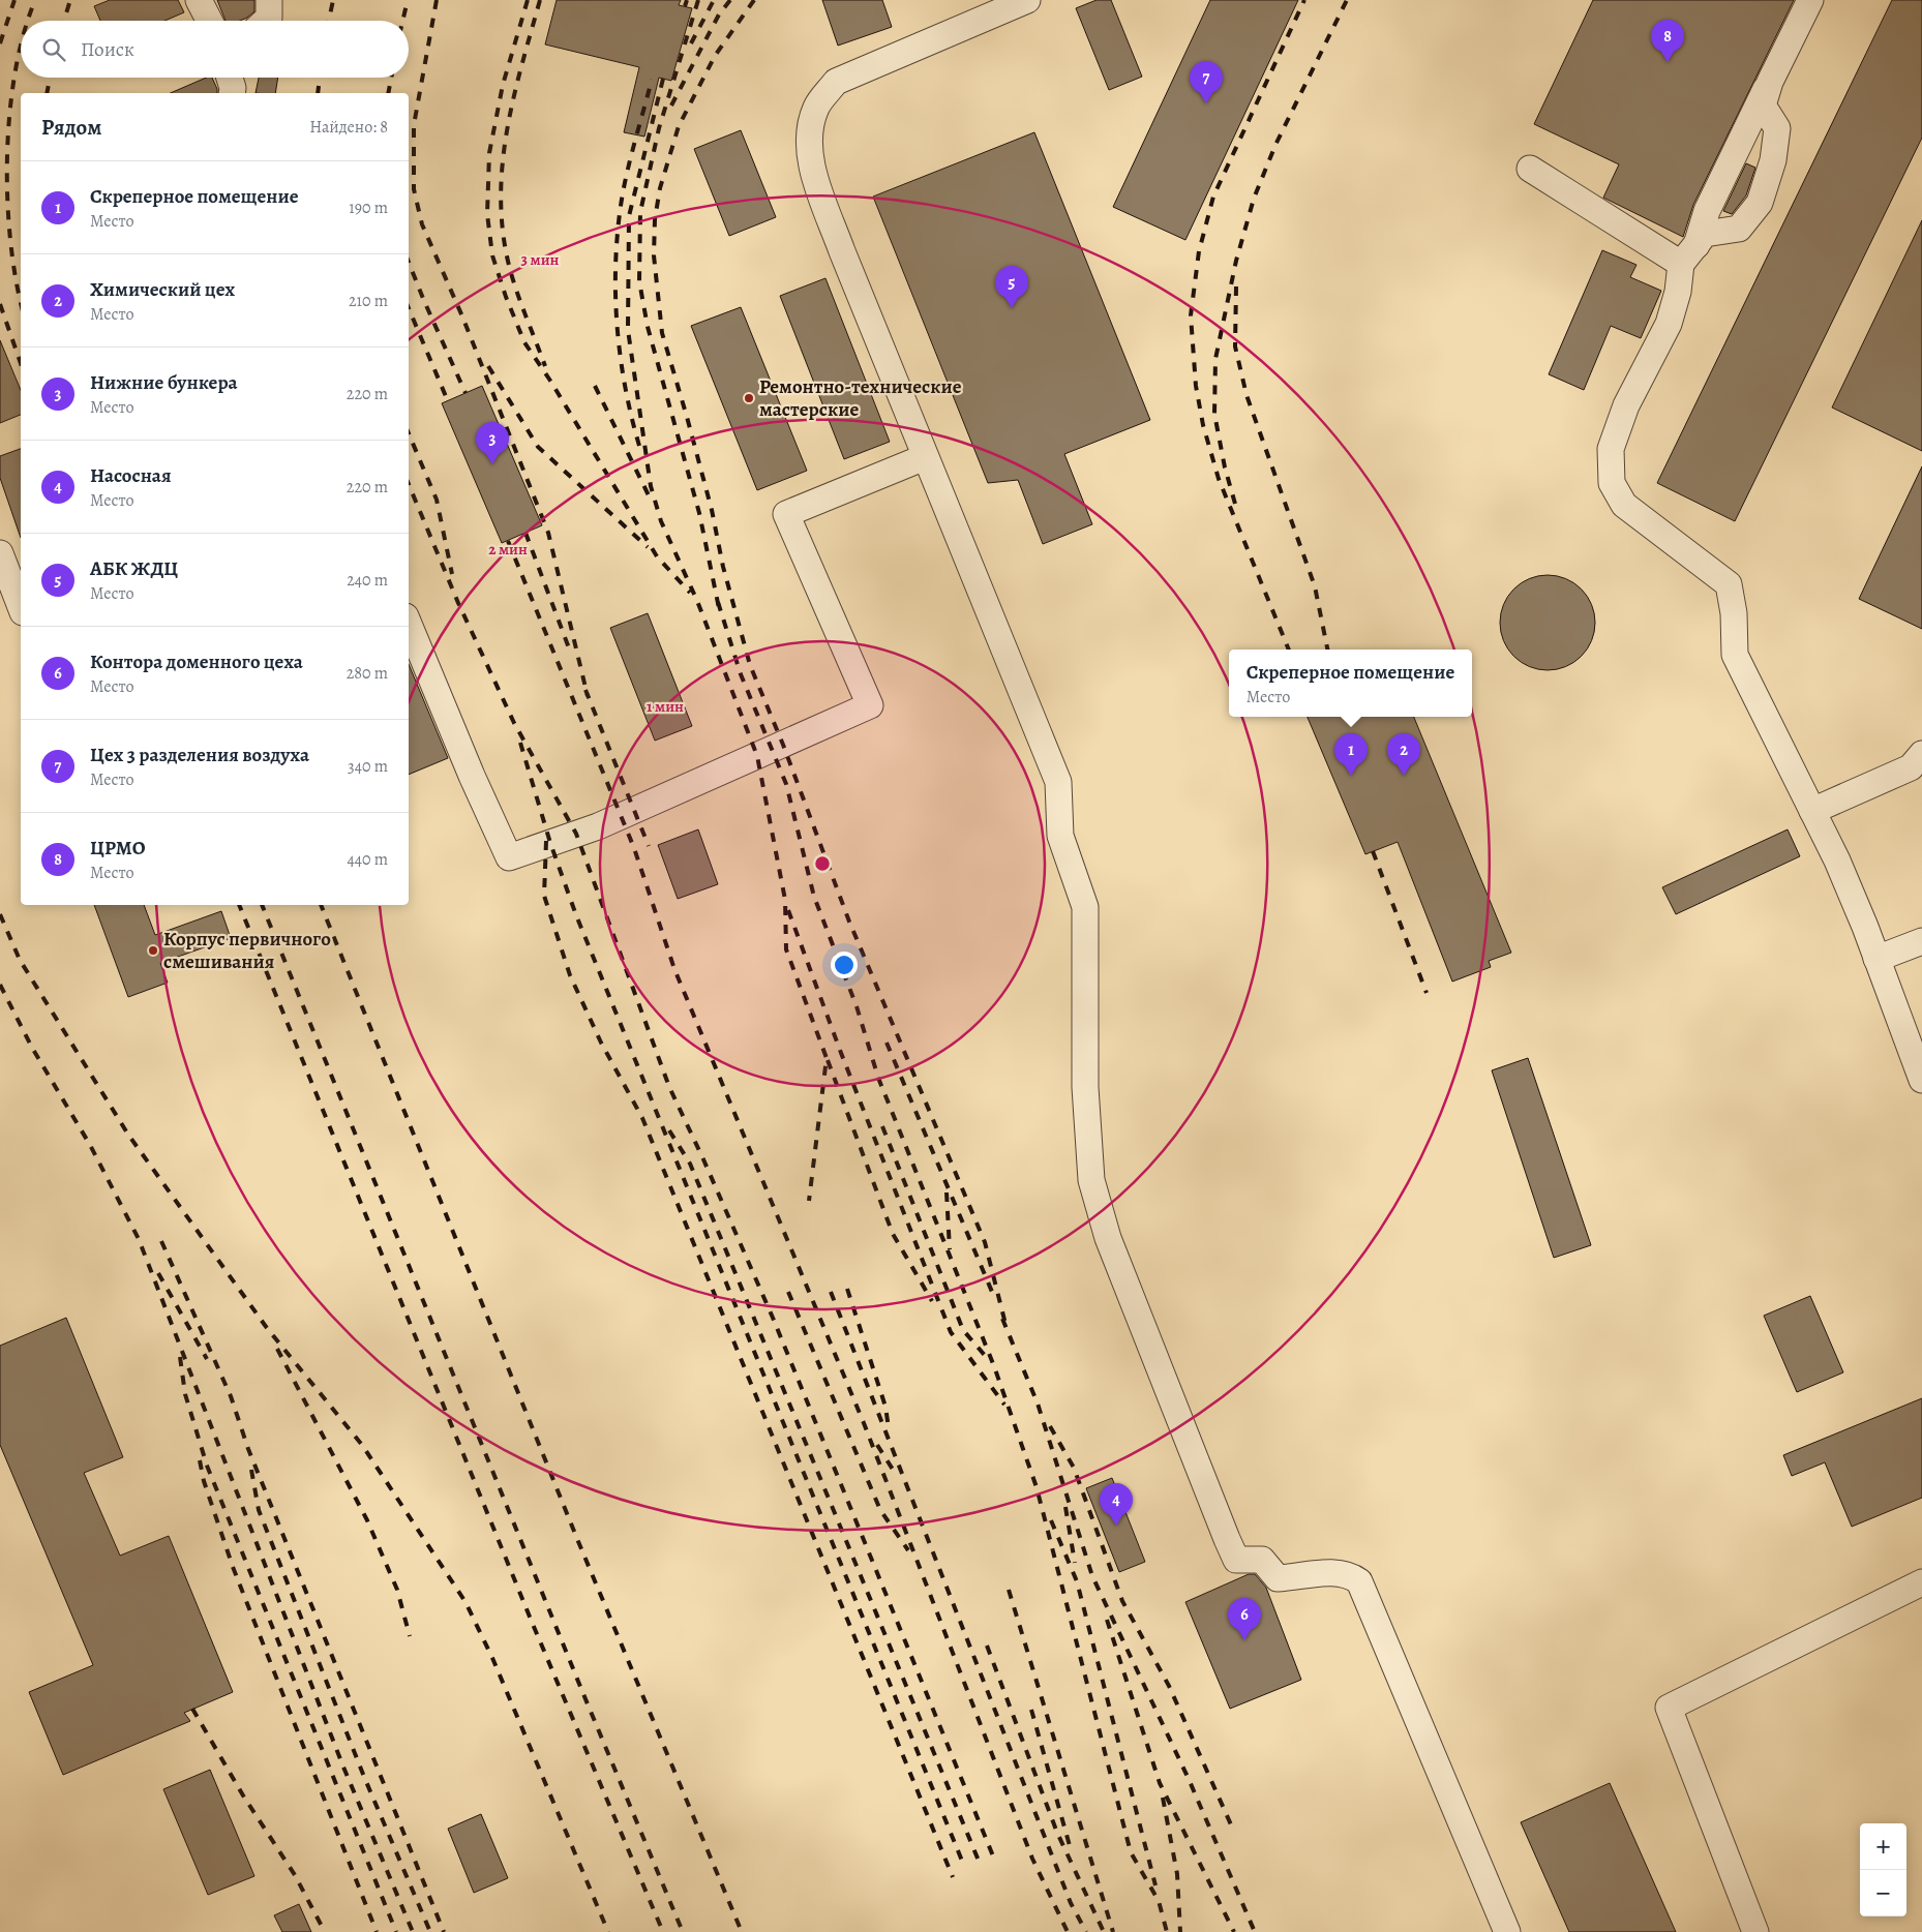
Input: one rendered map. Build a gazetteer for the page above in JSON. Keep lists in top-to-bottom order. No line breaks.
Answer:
{"places":["Ремонтно-технические мастерские","Корпус первичного смешивания"],"page":{"pins":["8","7","5","3","1","2","4","6"],"search":"Поиск","heading":["Рядом","Найдено: 8"],"list":[{"mark":"1","name":"Скреперное помещение","note":"Место","value":"190 m"},{"mark":"2","name":"Химический цех","note":"Место","value":"210 m"},{"mark":"3","name":"Нижние бункера","note":"Место","value":"220 m"},{"mark":"4","name":"Насосная","note":"Место","value":"220 m"},{"mark":"5","name":"АБК ЖДЦ","note":"Место","value":"240 m"},{"mark":"6","name":"Контора доменного цеха","note":"Место","value":"280 m"},{"mark":"7","name":"Цех 3 разделения воздуха","note":"Место","value":"340 m"},{"mark":"8","name":"ЦРМО","note":"Место","value":"440 m"}],"popup":["Скреперное помещение","Место"],"map_buttons":["+","−"]},"rings":["3 мин","2 мин","1 мин"]}
